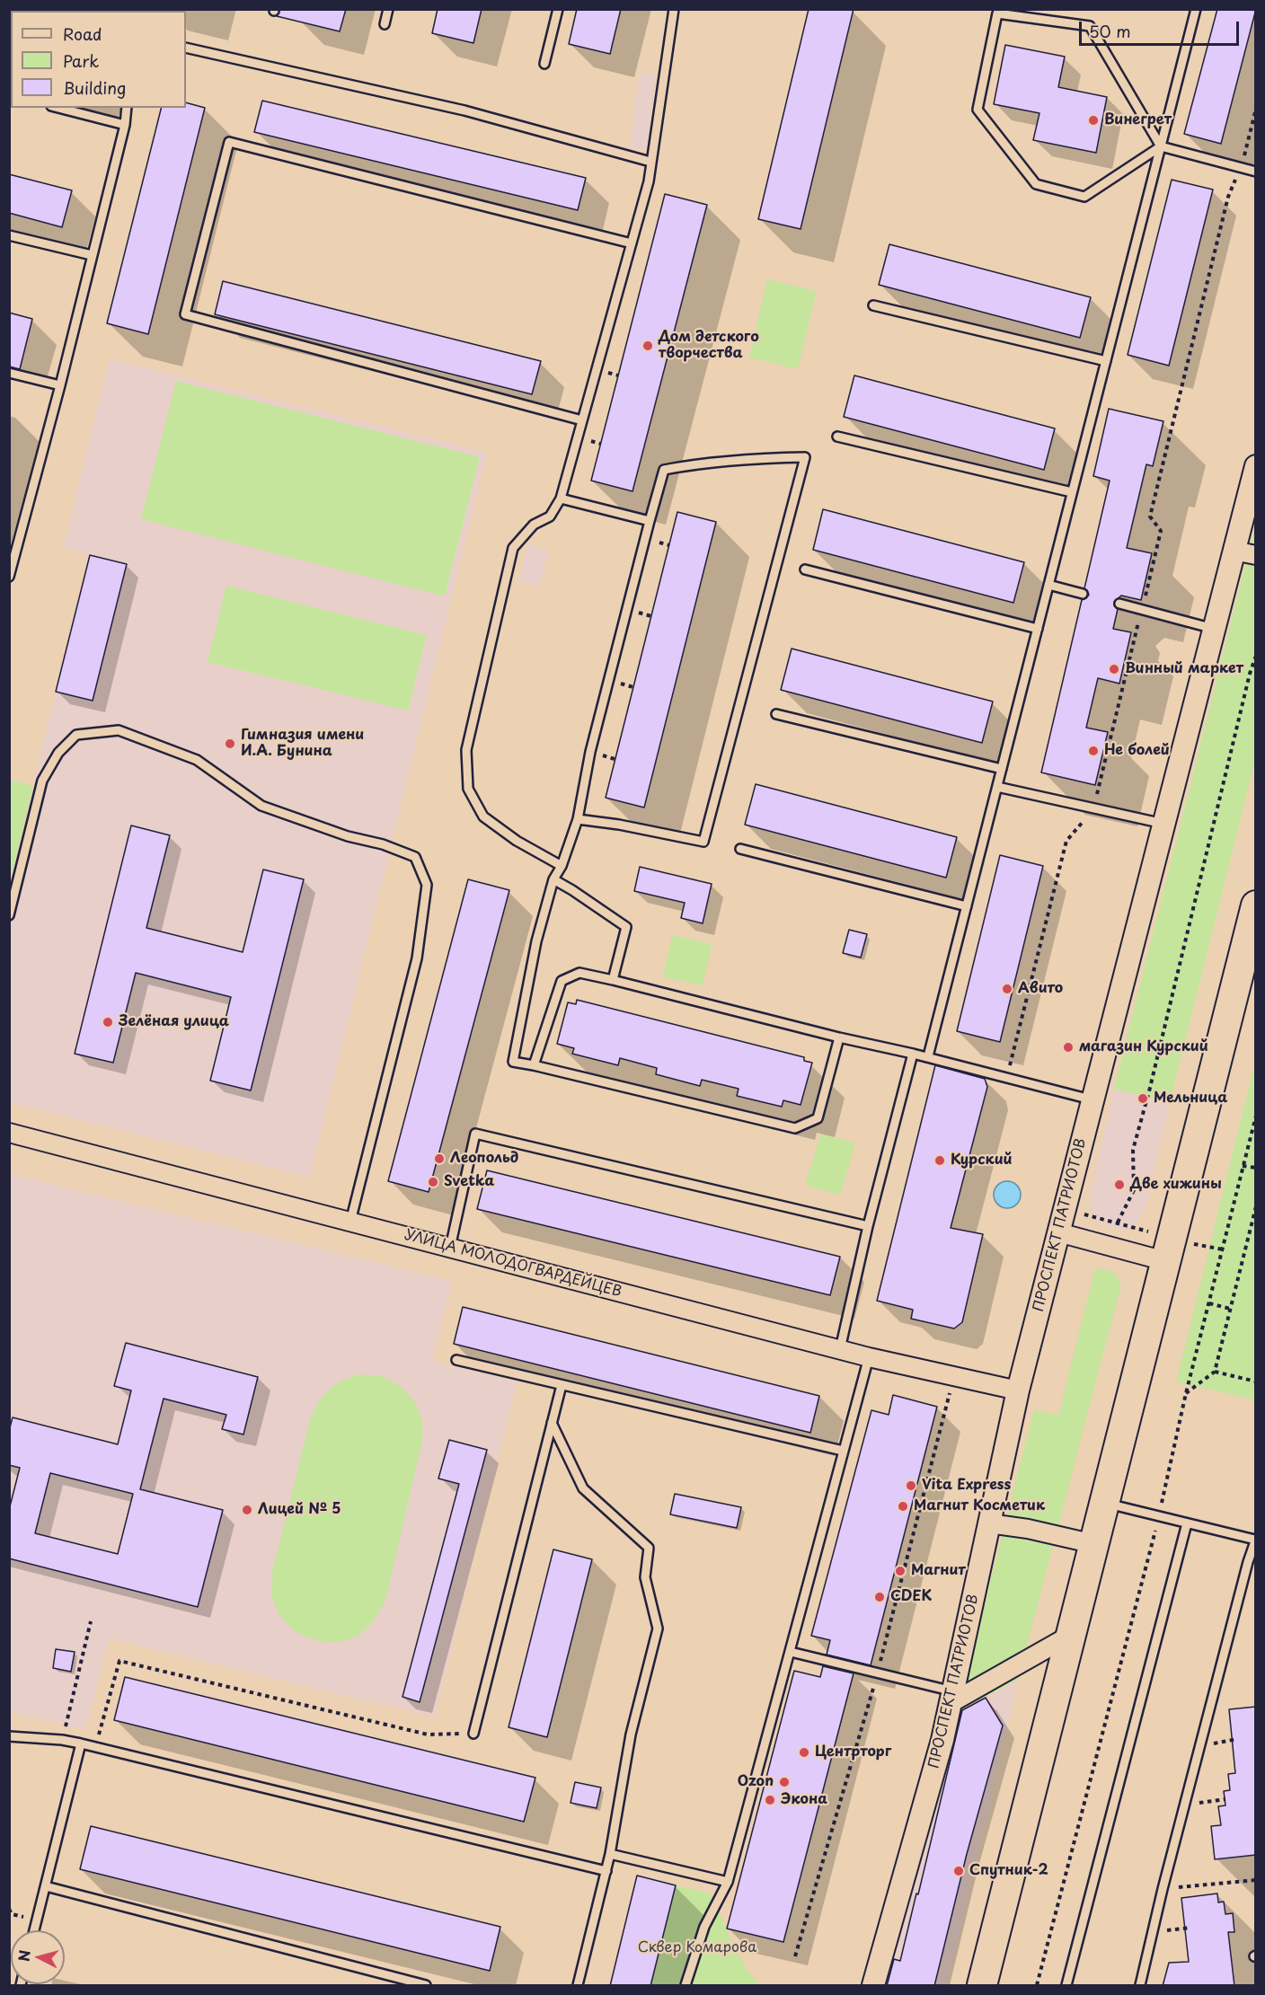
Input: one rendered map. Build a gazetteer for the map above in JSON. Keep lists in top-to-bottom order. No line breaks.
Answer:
{"streets":{"street":["ПРОСПЕКТ ПАТРИОТОВ","УЛИЦА МОЛОДОГВАРДЕЙЦЕВ"]},"crossings":[["ПРОСПЕКТ ПАТРИОТОВ","УЛИЦА МОЛОДОГВАРДЕЙЦЕВ"]],"parks":["Сквер Комарова"],"places":["Винегрет","Дом детского творчества","Винный маркет","Гимназия имени И.А. Бунина","Не болей","Авито","Зелёная улица","магазин Курский","Мельница","Леопольд","Курский","Svetka","Две хижины","Vita Express","Магнит Косметик","Лицей № 5","Магнит","CDEK","Центрторг","Ozon","Экона","Спутник-2"],"legend":["Road","Park","Building"],"scale_bar":"50 m","north":"left"}
